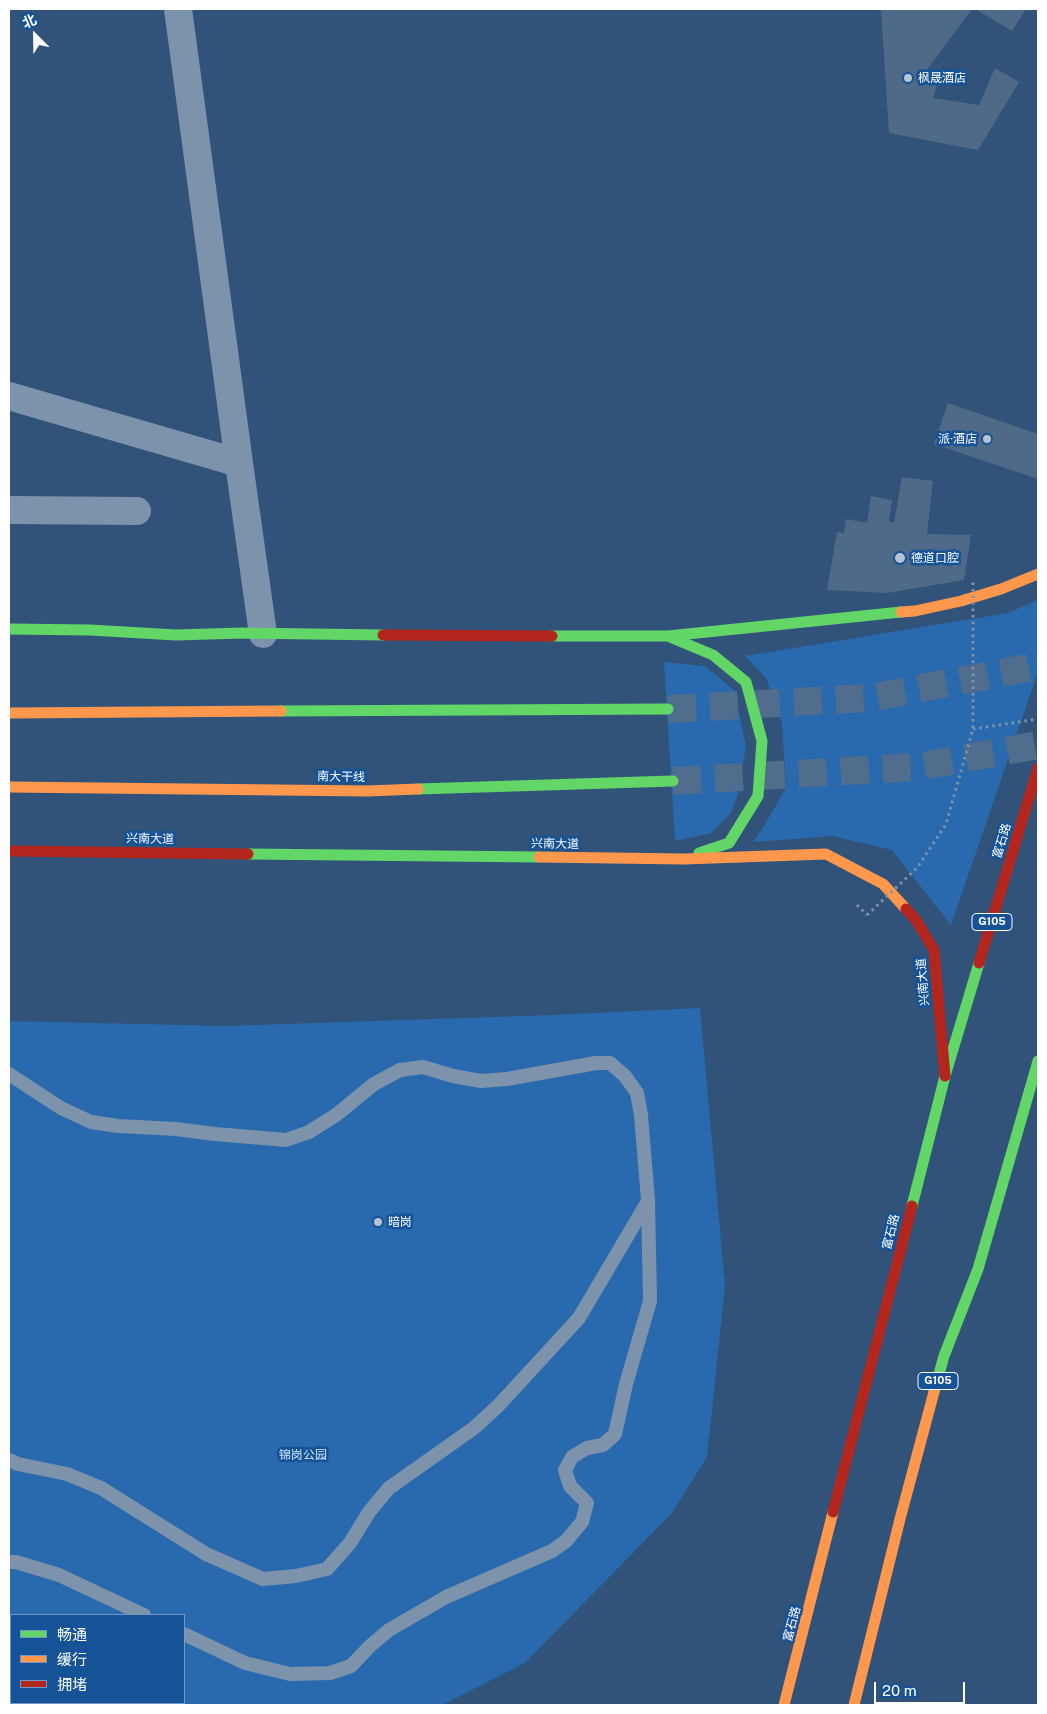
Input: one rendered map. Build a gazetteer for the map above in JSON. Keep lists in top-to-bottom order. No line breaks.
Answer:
{"streets":{"main road":["南大干线","兴南大道","富石路","G105"]},"crossings":[["兴南大道","富石路"]],"parks":["锦岗公园"],"places":["枫晟酒店","派·酒店","德道口腔","暗岗"],"legend":["畅通","缓行","拥堵"],"scale_bar":"20 m","north":"top left"}
